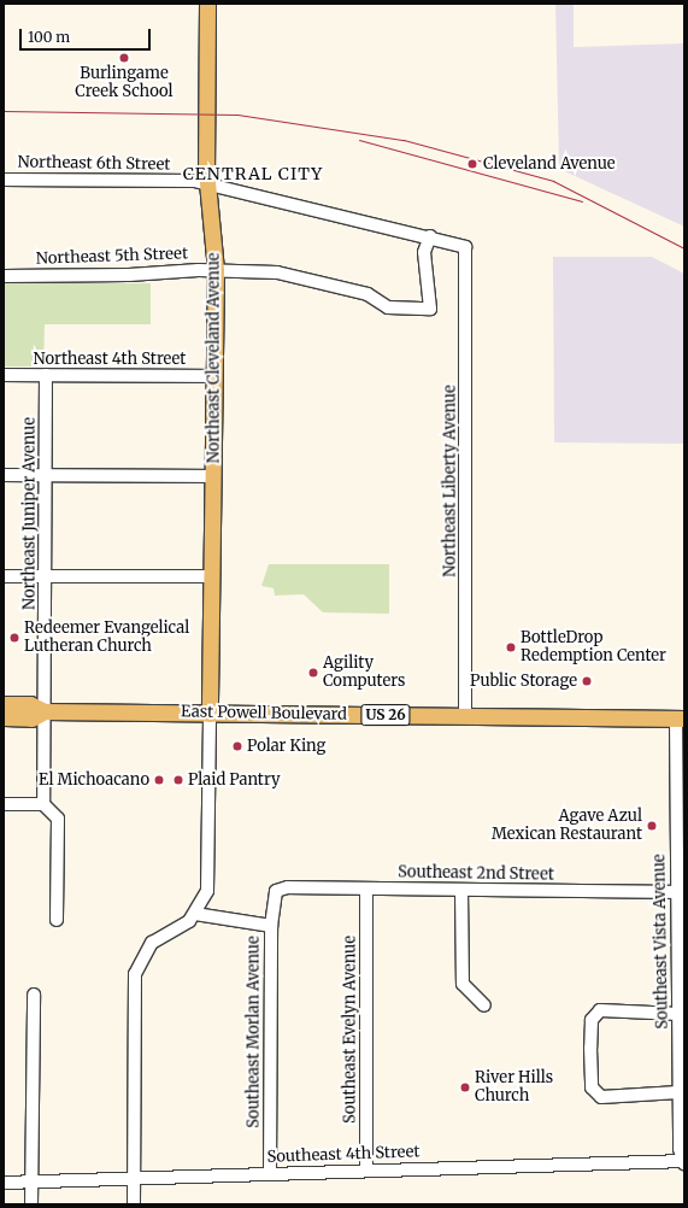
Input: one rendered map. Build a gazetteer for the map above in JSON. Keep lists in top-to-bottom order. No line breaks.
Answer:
{"streets":{"main road":["Northeast Cleveland Avenue","East Powell Boulevard","US 26"],"street":["Northeast 6th Street","Northeast 5th Street","Northeast 4th Street","Northeast Liberty Avenue","Northeast Juniper Avenue","Southeast 2nd Street","Southeast Vista Avenue","Southeast Evelyn Avenue","Southeast Morlan Avenue","Southeast 4th Street"]},"crossings":[["Northeast 6th Street","Northeast 5th Street"],["Northeast 6th Street","Northeast Cleveland Avenue"],["Northeast 6th Street","Northeast Liberty Avenue"],["Northeast 5th Street","Northeast Cleveland Avenue"],["Northeast Cleveland Avenue","Northeast 4th Street"],["Northeast Cleveland Avenue","East Powell Boulevard"],["Northeast 4th Street","Northeast Juniper Avenue"],["Northeast Liberty Avenue","East Powell Boulevard"],["Northeast Juniper Avenue","East Powell Boulevard"],["East Powell Boulevard","Southeast Vista Avenue"],["Southeast 2nd Street","Southeast Vista Avenue"],["Southeast 2nd Street","Southeast Evelyn Avenue"],["Southeast 2nd Street","Southeast Morlan Avenue"],["Southeast Vista Avenue","Southeast 4th Street"],["Southeast Evelyn Avenue","Southeast 4th Street"],["Southeast Morlan Avenue","Southeast 4th Street"]],"districts":["CENTRAL CITY"],"places":["Burlingame Creek School","Cleveland Avenue","Redeemer Evangelical Lutheran Church","BottleDrop Redemption Center","Agility Computers","Public Storage","Polar King","El Michoacano","Plaid Pantry","Agave Azul Mexican Restaurant","River Hills Church"],"scale_bar":"100 m"}
